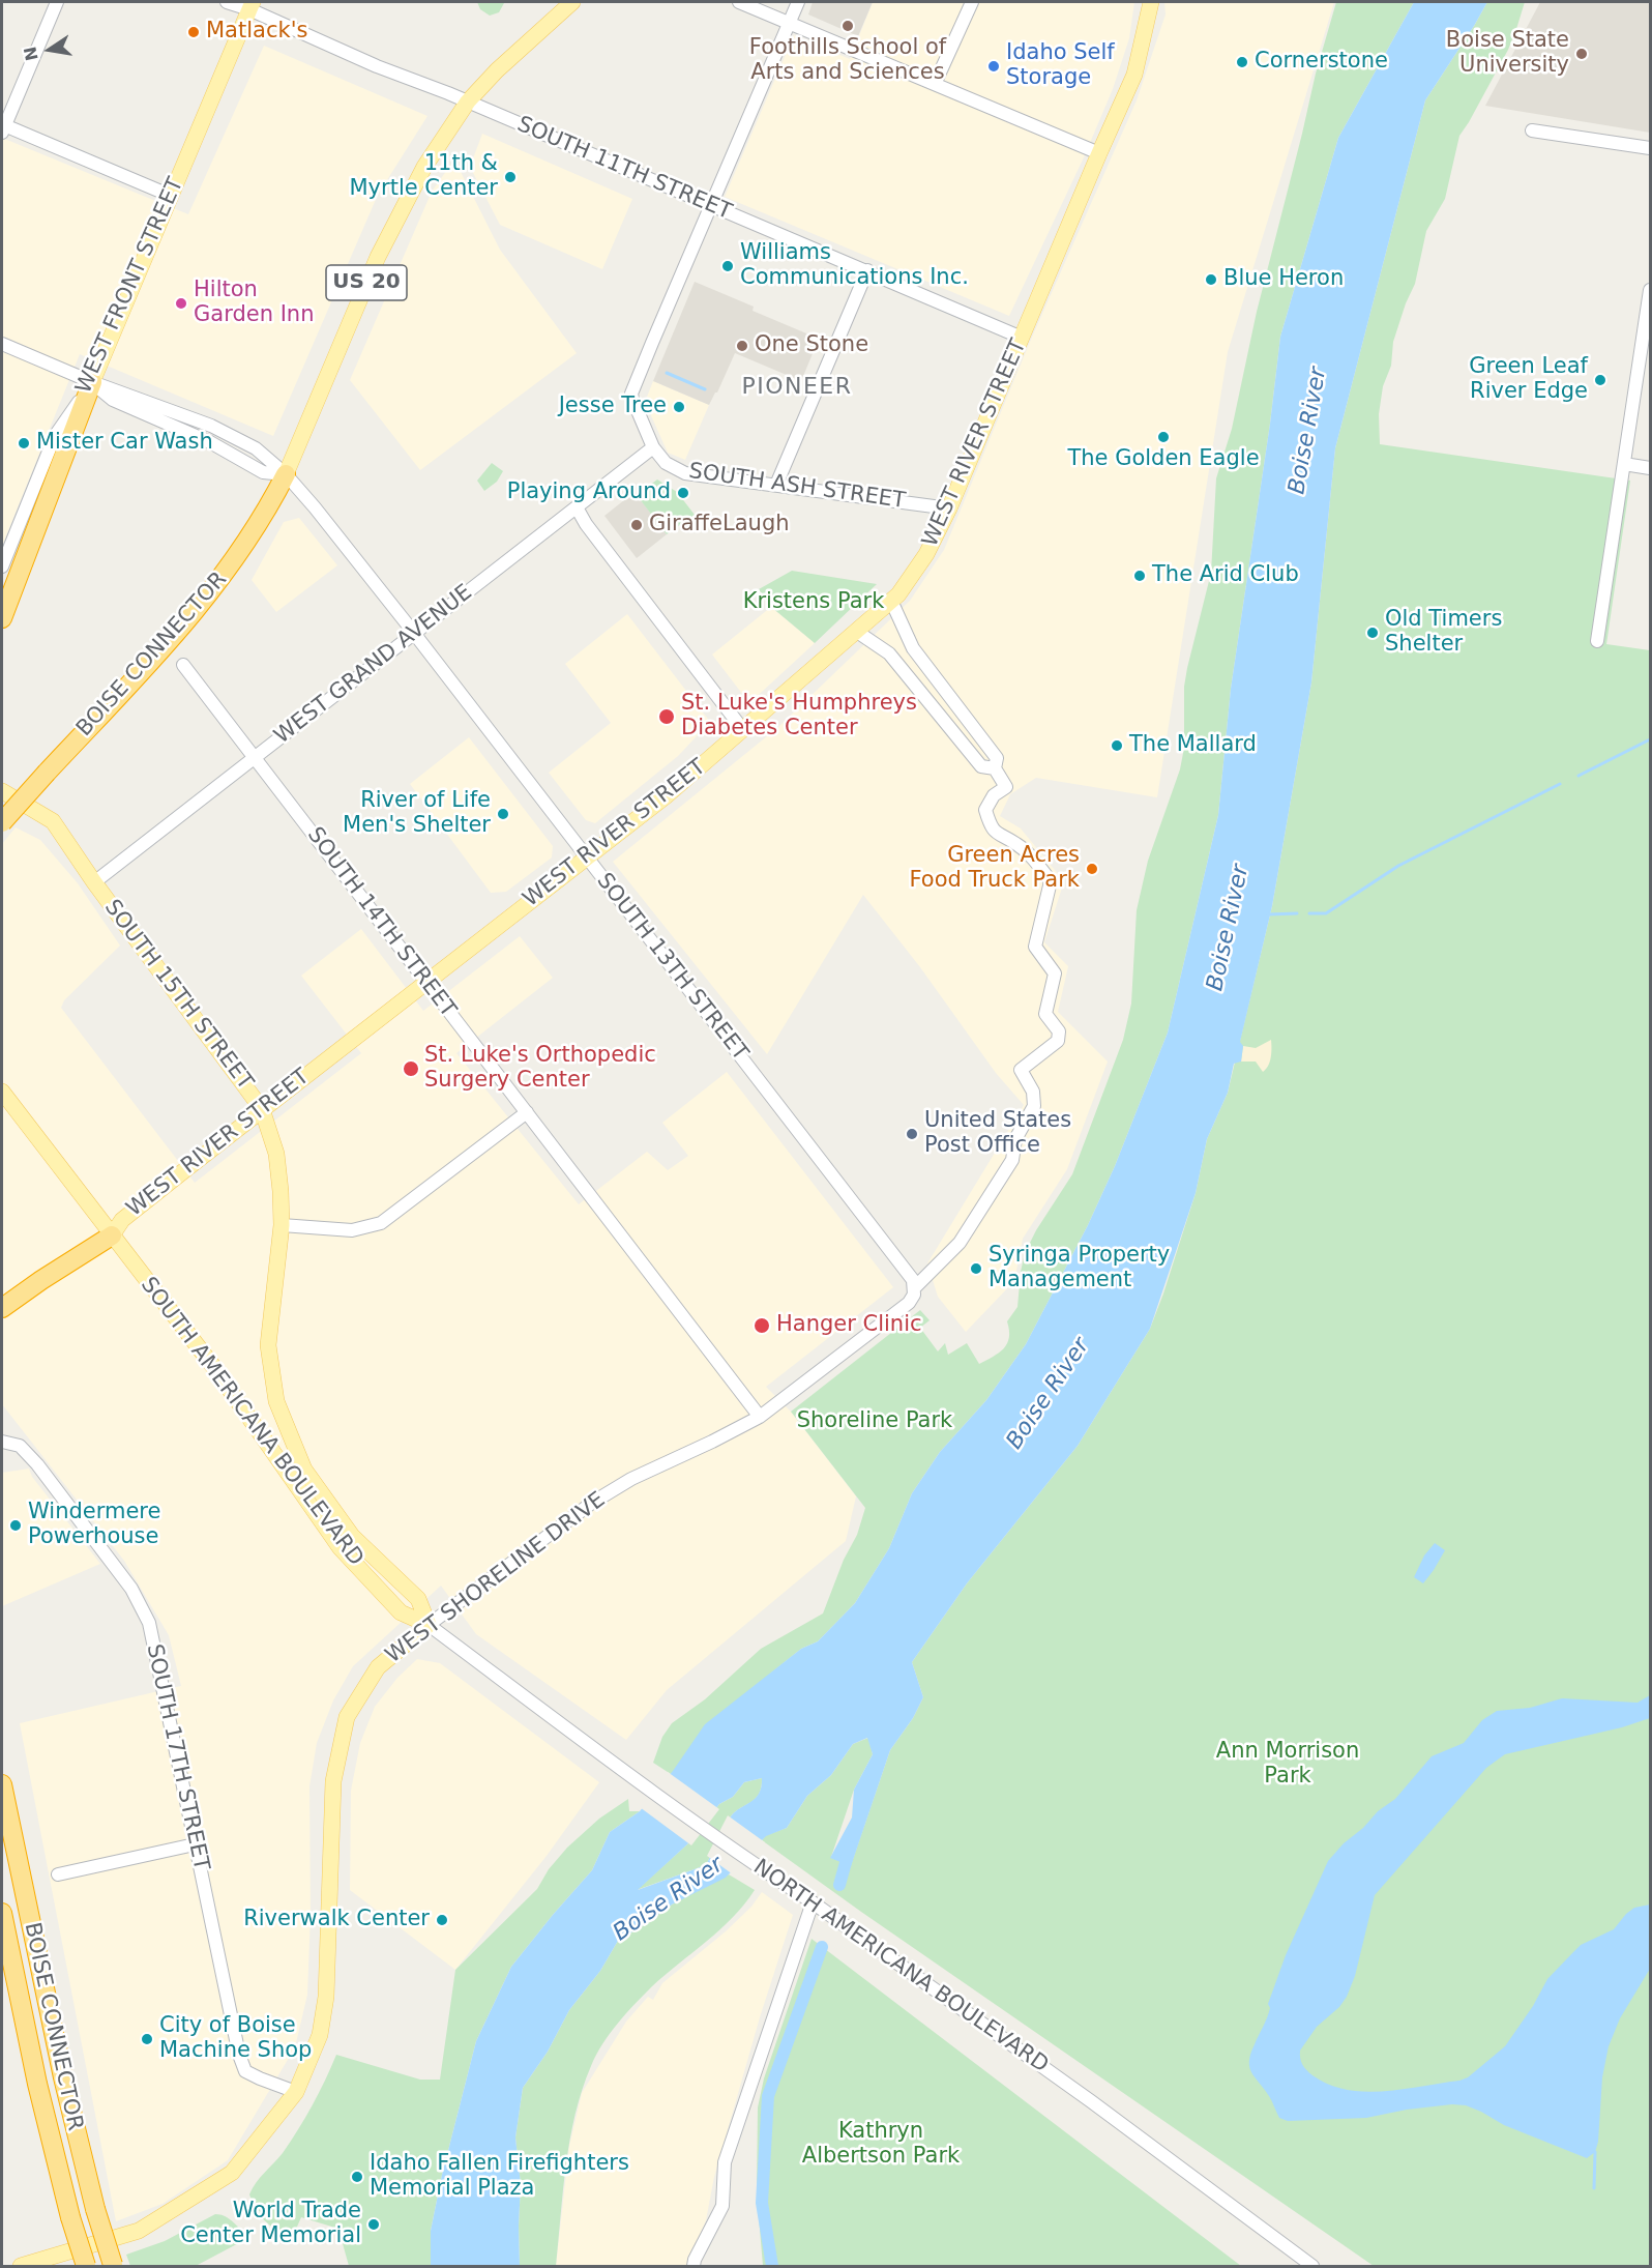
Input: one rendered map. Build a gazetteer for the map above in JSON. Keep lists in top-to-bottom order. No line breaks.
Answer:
{"streets":{"highway":["US 20","BOISE CONNECTOR"],"main road":["WEST FRONT STREET","WEST RIVER STREET","SOUTH 15TH STREET","SOUTH AMERICANA BOULEVARD","WEST SHORELINE DRIVE"],"street":["SOUTH 11TH STREET","SOUTH ASH STREET","WEST GRAND AVENUE","SOUTH 14TH STREET","SOUTH 13TH STREET","SOUTH 17TH STREET","NORTH AMERICANA BOULEVARD"]},"crossings":[["SOUTH 11TH STREET","US 20"],["SOUTH 11TH STREET","WEST FRONT STREET"],["SOUTH 11TH STREET","WEST RIVER STREET"],["US 20","BOISE CONNECTOR"],["US 20","SOUTH 13TH STREET"],["WEST FRONT STREET","SOUTH 13TH STREET"],["WEST RIVER STREET","SOUTH ASH STREET"],["WEST RIVER STREET","SOUTH 14TH STREET"],["WEST RIVER STREET","SOUTH 13TH STREET"],["WEST RIVER STREET","SOUTH 15TH STREET"],["WEST RIVER STREET","SOUTH AMERICANA BOULEVARD"],["SOUTH ASH STREET","WEST GRAND AVENUE"],["BOISE CONNECTOR","SOUTH 13TH STREET"],["WEST GRAND AVENUE","SOUTH 14TH STREET"],["WEST GRAND AVENUE","SOUTH 13TH STREET"],["WEST GRAND AVENUE","SOUTH 15TH STREET"],["SOUTH 14TH STREET","WEST SHORELINE DRIVE"],["SOUTH 13TH STREET","WEST SHORELINE DRIVE"],["SOUTH 15TH STREET","SOUTH AMERICANA BOULEVARD"],["SOUTH AMERICANA BOULEVARD","WEST SHORELINE DRIVE"],["SOUTH AMERICANA BOULEVARD","NORTH AMERICANA BOULEVARD"],["WEST SHORELINE DRIVE","SOUTH 17TH STREET"],["WEST SHORELINE DRIVE","NORTH AMERICANA BOULEVARD"]],"districts":["PIONEER"],"water":["Boise River"],"parks":["Kristens Park","Shoreline Park","Ann Morrison Park","Kathryn Albertson Park"],"places":["Foothills School of Arts and Sciences","Matlack's","Boise State University","Cornerstone","Idaho Self Storage","11th & Myrtle Center","Williams Communications Inc.","Blue Heron","Hilton Garden Inn","One Stone","Green Leaf River Edge","Jesse Tree","The Golden Eagle","Mister Car Wash","Playing Around","GiraffeLaugh","The Arid Club","Old Timers Shelter","St. Luke's Humphreys Diabetes Center","The Mallard","River of Life Men's Shelter","Green Acres Food Truck Park","St. Luke's Orthopedic Surgery Center","United States Post Office","Syringa Property Management","Hanger Clinic","Windermere Powerhouse","Riverwalk Center","City of Boise Machine Shop","Idaho Fallen Firefighters Memorial Plaza","World Trade Center Memorial"],"north":"left"}
